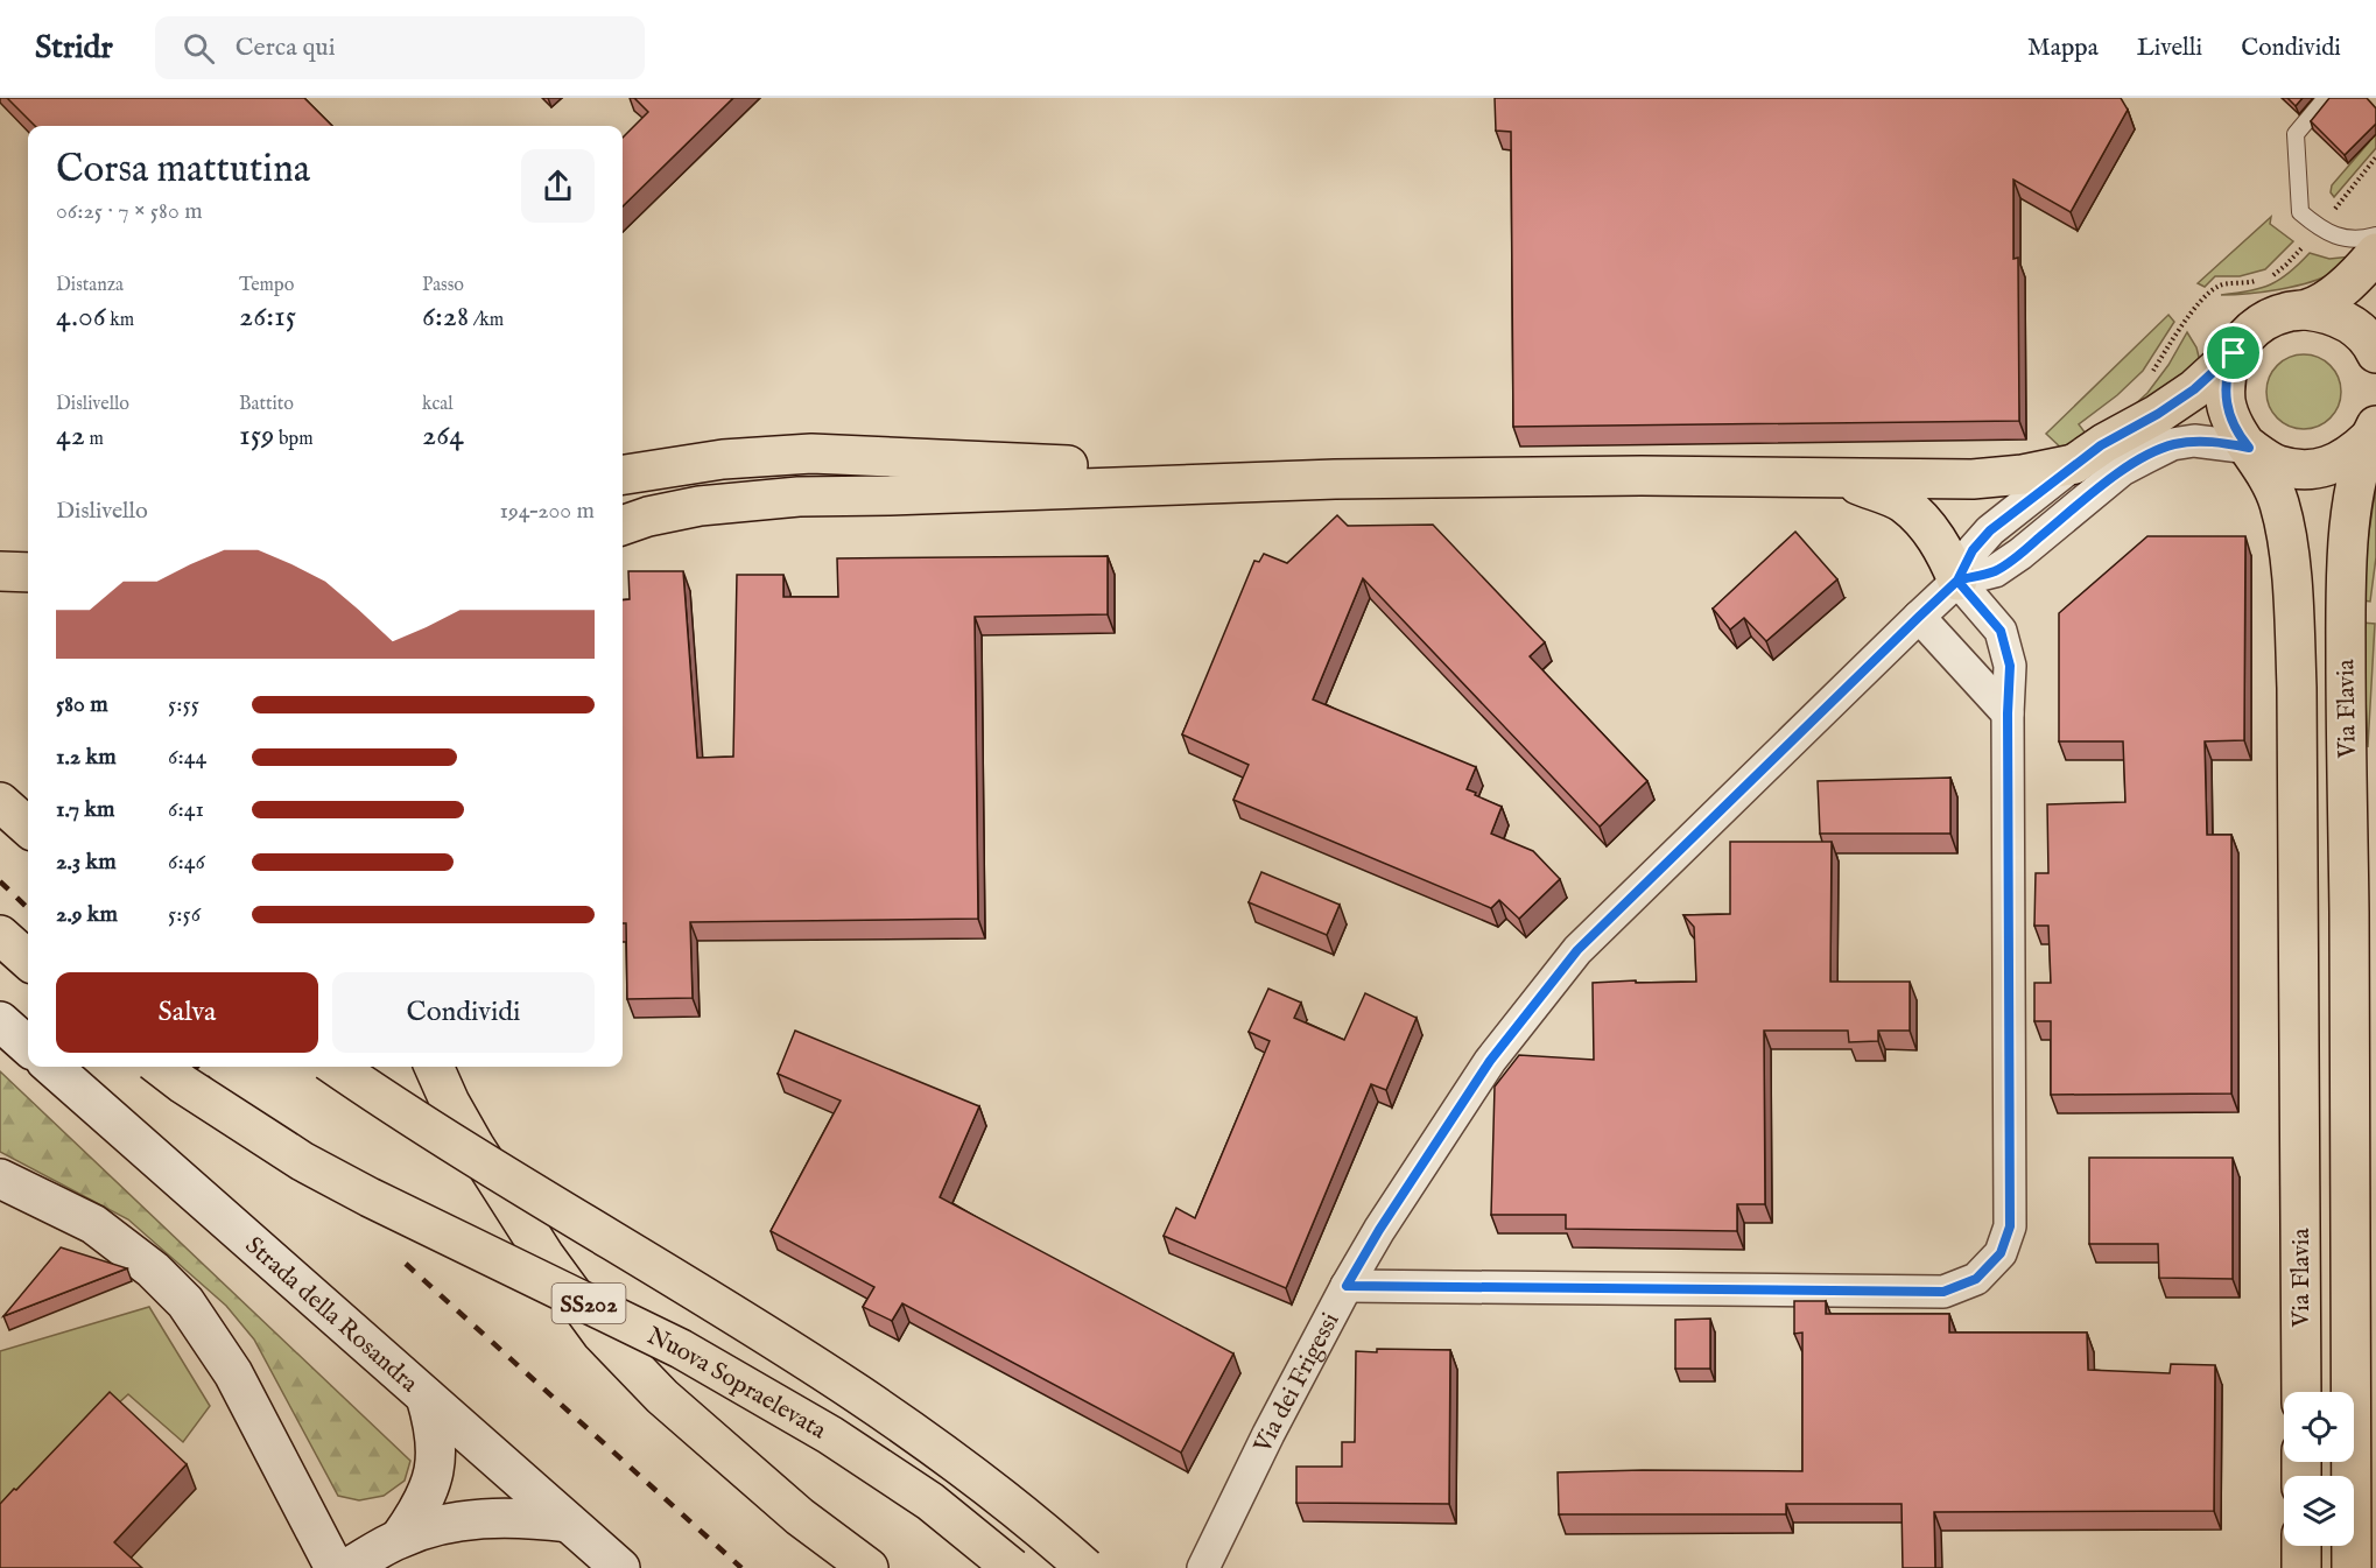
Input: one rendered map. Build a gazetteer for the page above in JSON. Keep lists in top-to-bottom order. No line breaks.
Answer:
{"streets":{"main road":["Via Flavia","SS202","Nuova Sopraelevata"],"street":["Strada della Rosandra","Via dei Frigessi"]},"crossings":[["Via Flavia","Via dei Frigessi"]],"page":{"header":"Stridr","search":"Cerca qui","nav":["Mappa","Livelli","Condividi"],"heading":["Corsa mattutina","06:25 · 7 × 580 m"],"stats":[["Distanza","4.06 km"],["Tempo","26:15"],["Passo","6:28 /km"],["Dislivello","42 m"],["Battito","159 bpm"],["kcal","264"]],"chart":["Dislivello","194–200 m"],"list":[{"name":"580 m","note":"5:55"},{"name":"1.2 km","note":"6:44"},{"name":"1.7 km","note":"6:41"},{"name":"2.3 km","note":"6:46"},{"name":"2.9 km","note":"5:56"}],"buttons":["Salva","Condividi"]}}
